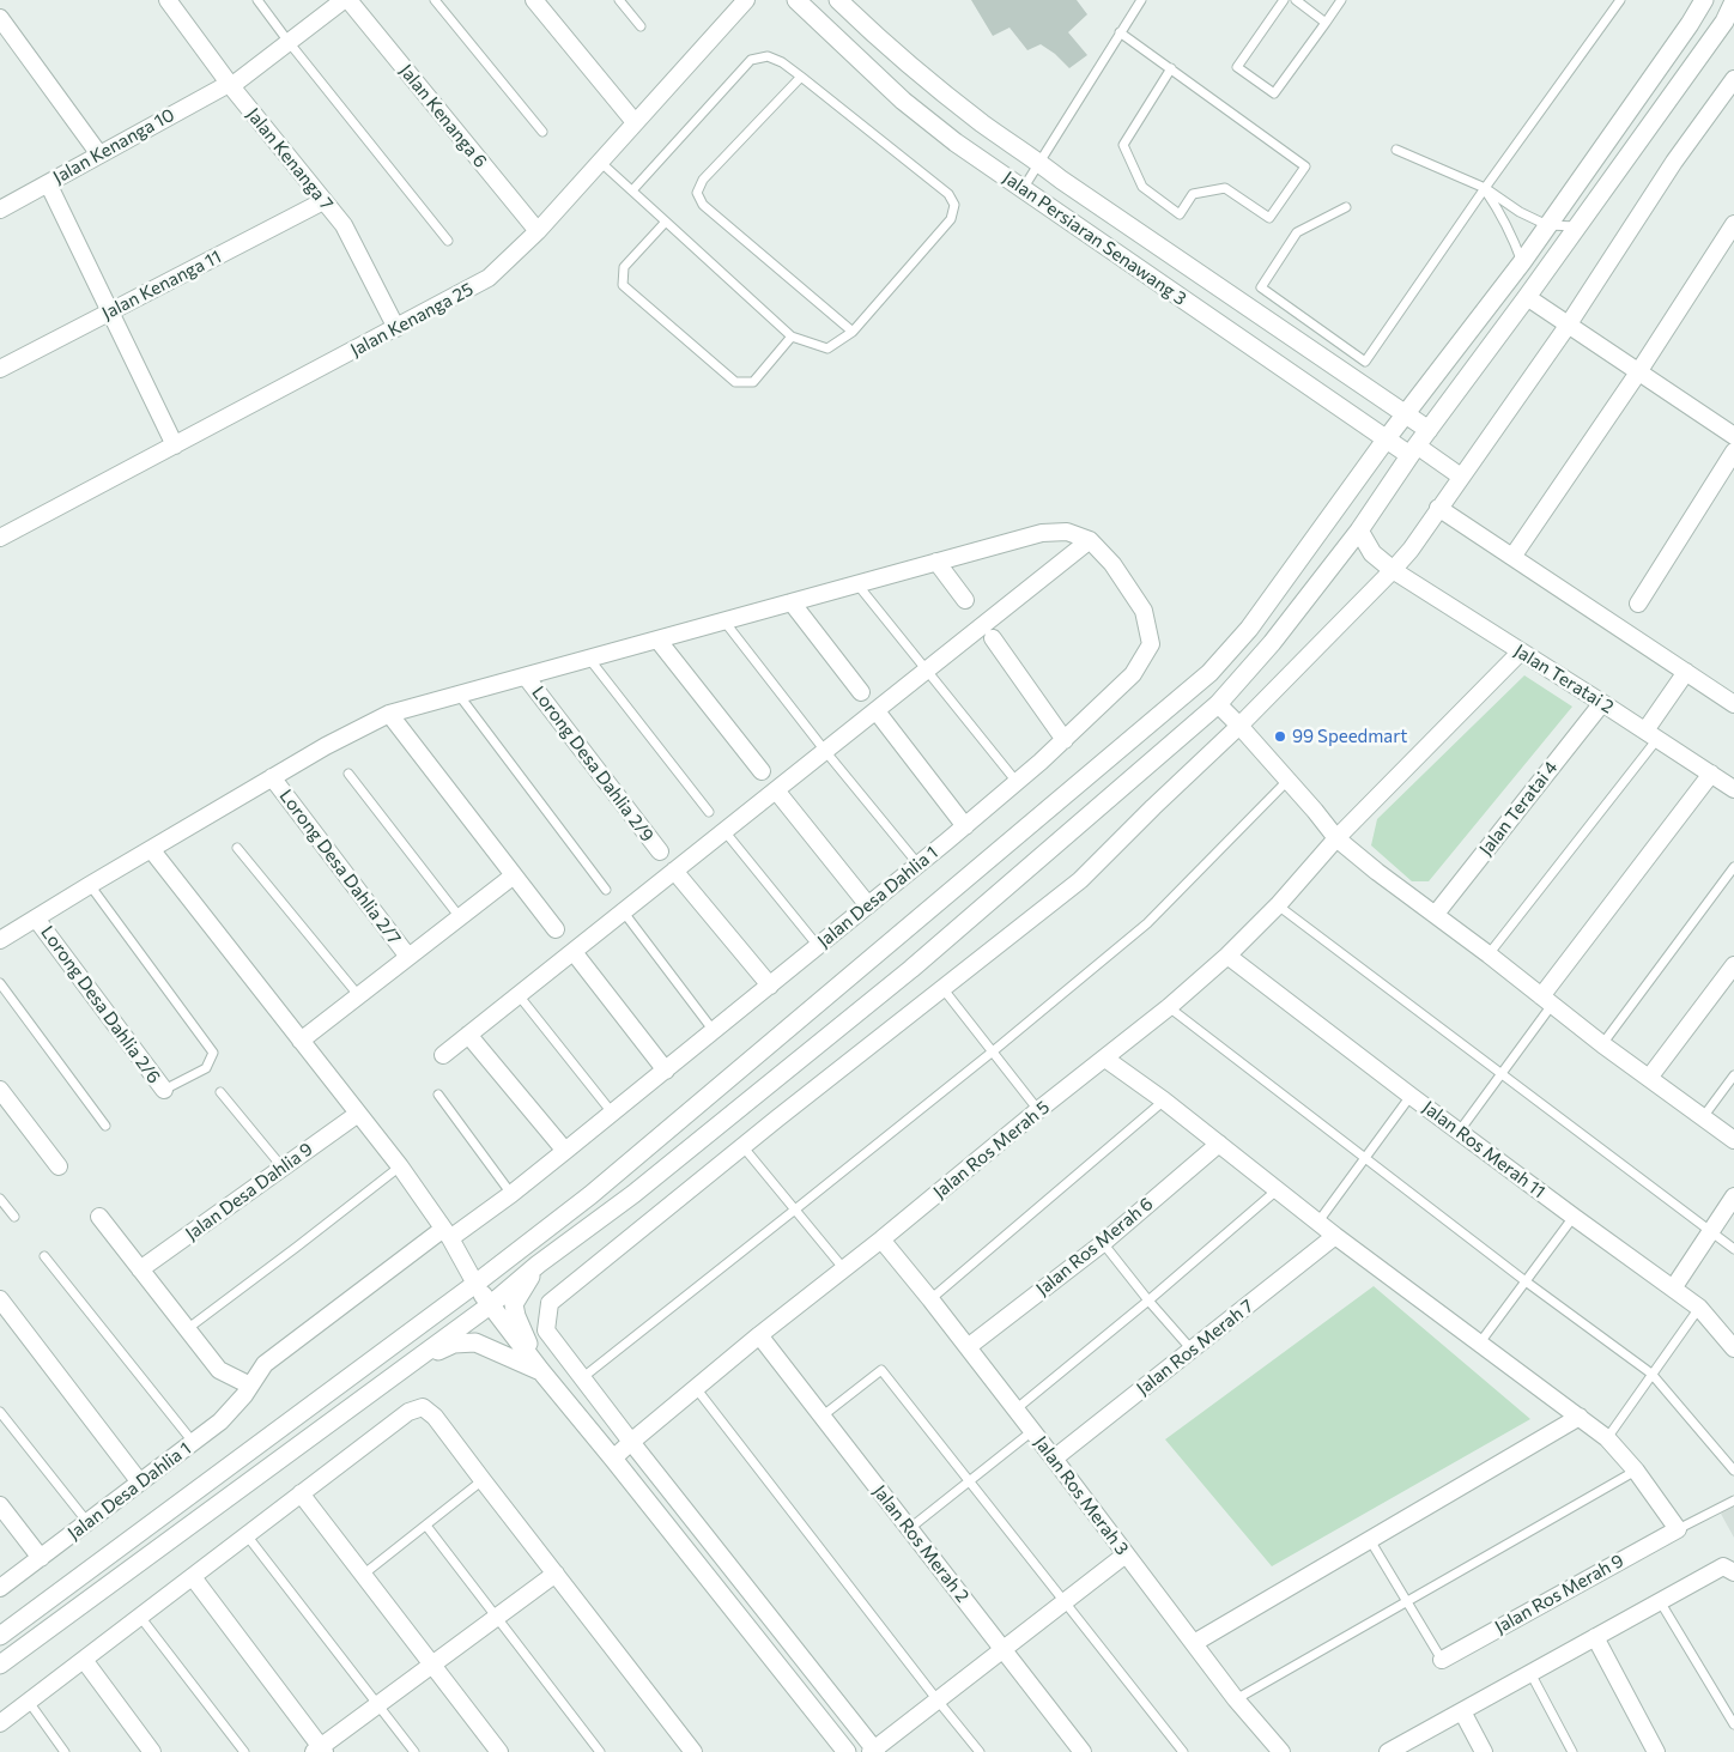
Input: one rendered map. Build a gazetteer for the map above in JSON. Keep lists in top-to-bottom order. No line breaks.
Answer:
{"streets":{"street":["Jalan Kenanga 6","Jalan Kenanga 10","Jalan Kenanga 7","Jalan Persiaran Senawang 3","Jalan Kenanga 11","Jalan Kenanga 25","Jalan Teratai 2","Lorong Desa Dahlia 2/9","Jalan Teratai 4","Lorong Desa Dahlia 2/7","Jalan Desa Dahlia 1","Lorong Desa Dahlia 2/6","Jalan Ros Merah 5","Jalan Ros Merah 11","Jalan Desa Dahlia 9","Jalan Ros Merah 6","Jalan Ros Merah 7","Jalan Ros Merah 3","Jalan Ros Merah 2","Jalan Ros Merah 9"]},"crossings":[["Jalan Kenanga 6","Jalan Kenanga 25"],["Jalan Kenanga 10","Jalan Kenanga 7"],["Jalan Kenanga 7","Jalan Kenanga 11"],["Jalan Kenanga 7","Jalan Kenanga 25"],["Jalan Teratai 2","Jalan Teratai 4"],["Jalan Teratai 2","Jalan Ros Merah 5"],["Lorong Desa Dahlia 2/9","Jalan Desa Dahlia 1"],["Lorong Desa Dahlia 2/7","Jalan Desa Dahlia 1"],["Jalan Desa Dahlia 1","Lorong Desa Dahlia 2/6"],["Jalan Ros Merah 5","Jalan Ros Merah 11"],["Jalan Ros Merah 5","Jalan Ros Merah 3"],["Jalan Ros Merah 5","Jalan Ros Merah 2"],["Jalan Ros Merah 6","Jalan Ros Merah 3"],["Jalan Ros Merah 7","Jalan Ros Merah 3"]],"places":["99 Speedmart"]}
